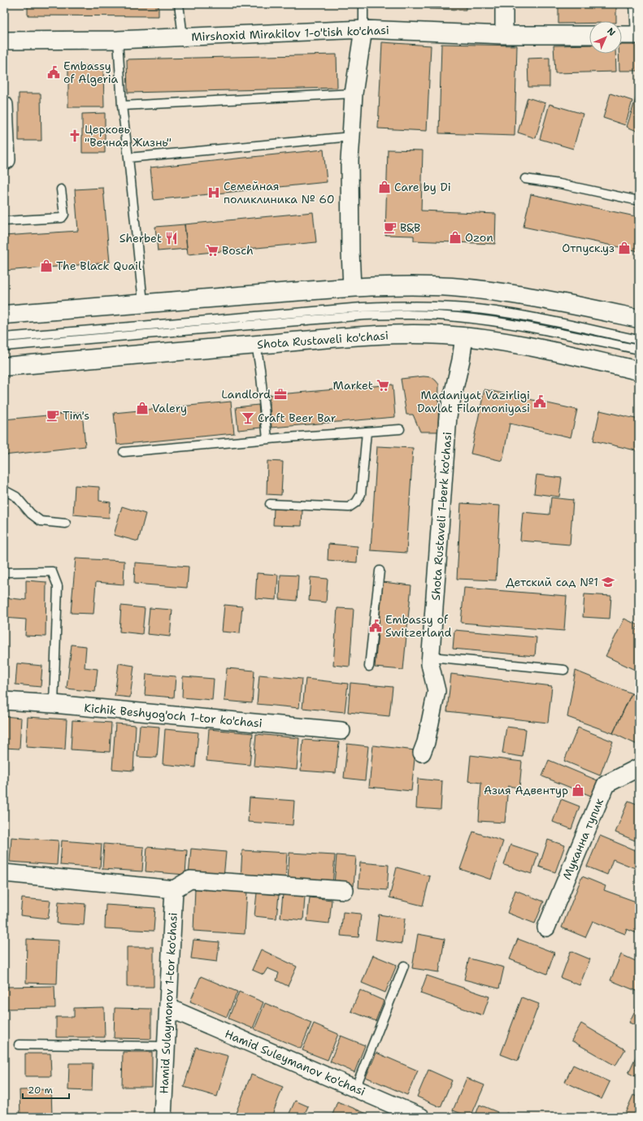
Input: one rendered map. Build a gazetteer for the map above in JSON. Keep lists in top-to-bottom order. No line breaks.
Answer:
{"streets":{"main road":["Shota Rustaveli ko'chasi"],"street":["Mirshoxid Mirakilov 1-o'tish ko'chasi","Shota Rustaveli 1-berk ko'chasi","Kichik Beshyog'och 1-tor ko'chasi","Муканна тупик","Hamid Sulaymonov 1-tor ko'chasi","Hamid Suleymanov ko'chasi"]},"crossings":[["Shota Rustaveli ko'chasi","Shota Rustaveli 1-berk ko'chasi"],["Hamid Sulaymonov 1-tor ko'chasi","Hamid Suleymanov ko'chasi"]],"places":{"public building":["Embassy of Algeria","Madaniyat Vazirligi Davlat Filarmoniyasi","Embassy of Switzerland"],"church":["Церковь \"Вечная Жизнь\""],"shop":["Care by Di","Ozon","Отпуск.уз","The Black Quail","Valery","Азия Адвентур"],"hospital":["Семейная поликлиника № 60"],"cafe":["B&B","Tim's"],"restaurant":["Sherbet"],"supermarket":["Bosch","Market"],"office":["Landlord"],"bar":["Craft Beer Bar"],"school or university":["Детский сад №1"]},"scale_bar":"20 m","north":"top right"}
